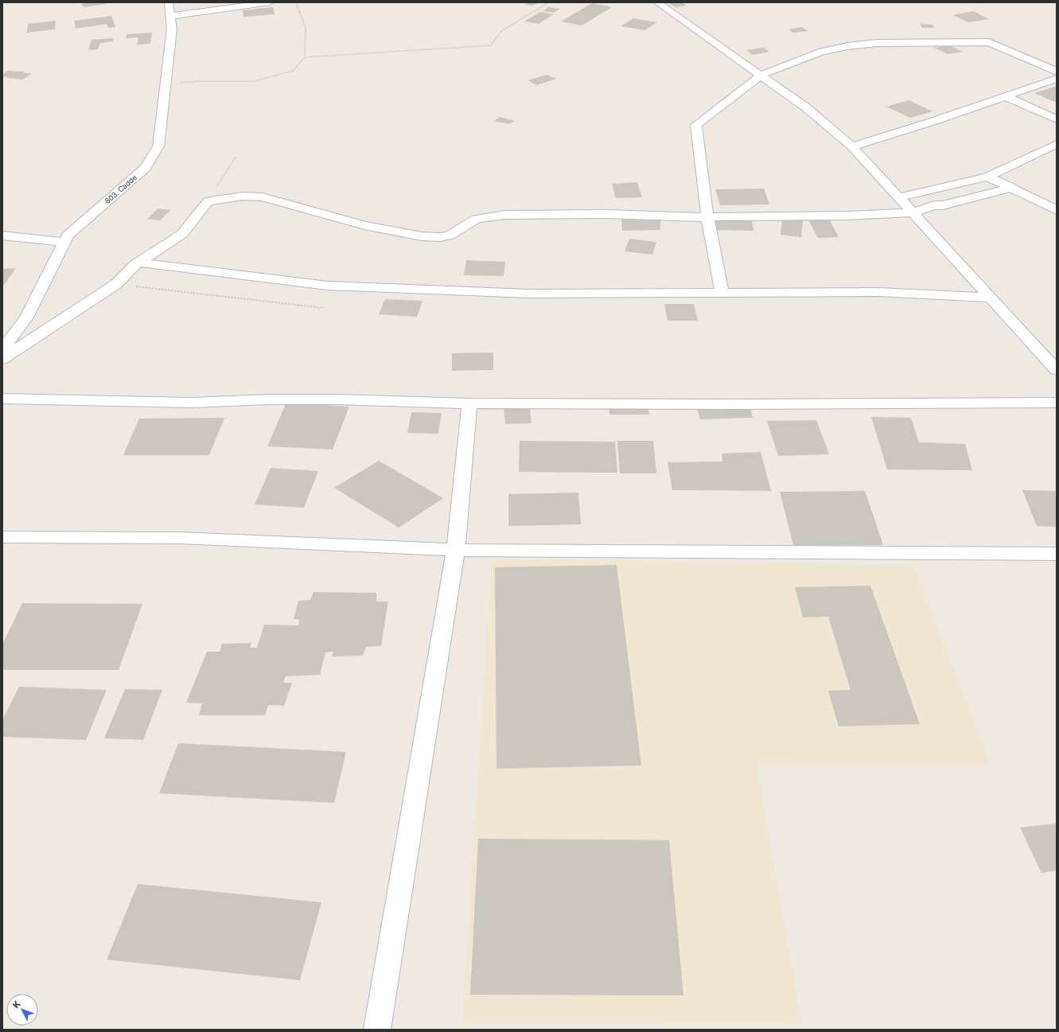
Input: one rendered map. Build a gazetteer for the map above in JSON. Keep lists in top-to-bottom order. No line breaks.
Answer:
{"streets":{"street":["603. Cadde"]},"north":"top left"}
